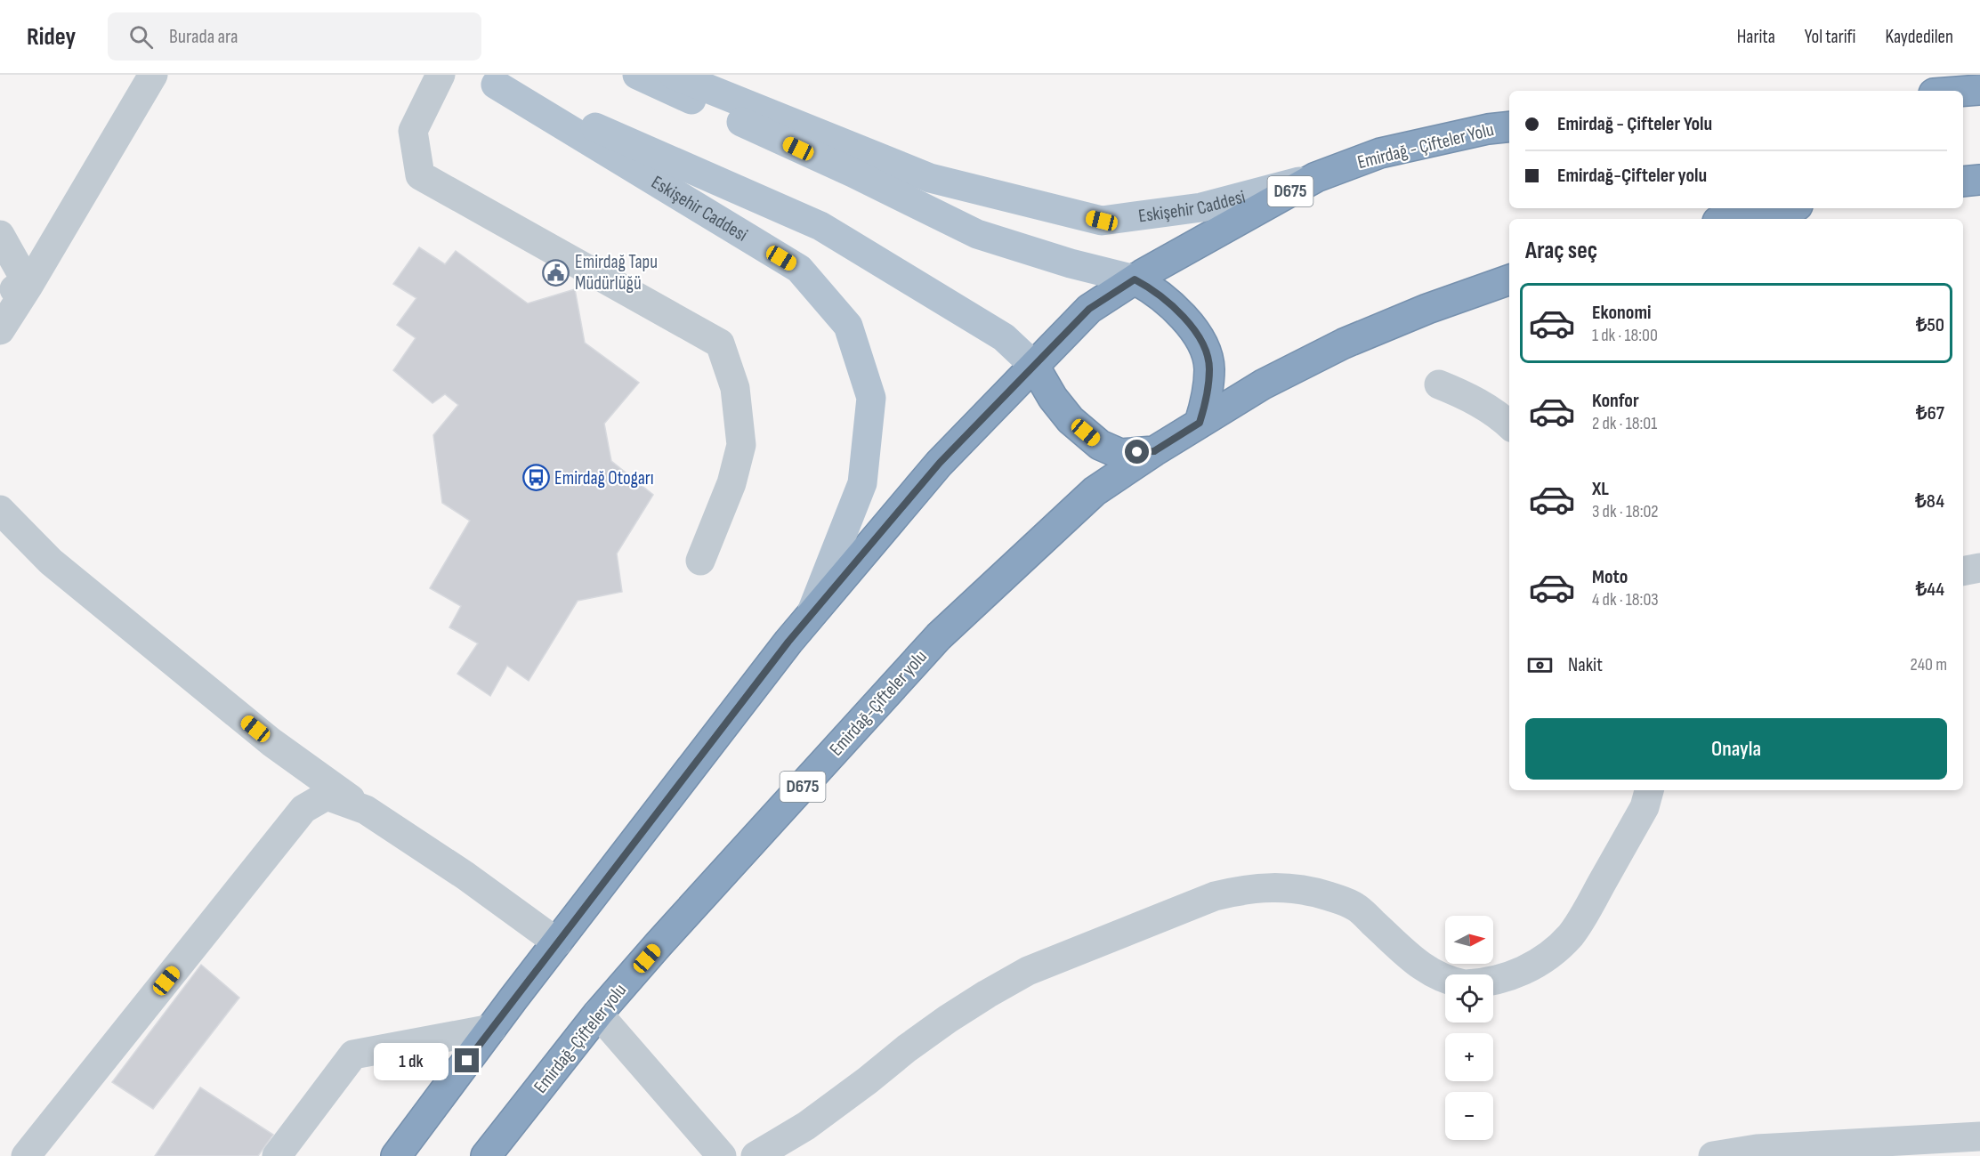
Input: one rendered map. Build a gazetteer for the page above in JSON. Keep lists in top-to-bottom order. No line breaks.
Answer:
{"streets":{"highway":["Emirdağ - Çifteler Yolu","D675","Emirdağ-Çifteler yolu"],"main road":["Eskişehir Caddesi"]},"crossings":[["Emirdağ - Çifteler Yolu","D675"],["Emirdağ - Çifteler Yolu","Eskişehir Caddesi"],["Emirdağ - Çifteler Yolu","Emirdağ-Çifteler yolu"],["D675","Eskişehir Caddesi"],["D675","Emirdağ-Çifteler yolu"],["Eskişehir Caddesi","Emirdağ-Çifteler yolu"]],"places":{"public building":["Emirdağ Tapu Müdürlüğü"],"bus stop":["Emirdağ Otogarı"]},"north":"right","page":{"header":"Ridey","search":"Burada ara","nav":["Harita","Yol tarifi","Kaydedilen"],"banner":["Emirdağ - Çifteler Yolu","Emirdağ-Çifteler yolu"],"heading":"Araç seç","list":[{"name":"Ekonomi","note":"1 dk · 18:00","value":"₺50"},{"name":"Konfor","note":"2 dk · 18:01","value":"₺67"},{"name":"XL","note":"3 dk · 18:02","value":"₺84"},{"name":"Moto","note":"4 dk · 18:03","value":"₺44"}],"pay":["Nakit","240 m"],"buttons":"Onayla","map_buttons":["+","−"],"bubble":"1 dk"}}
